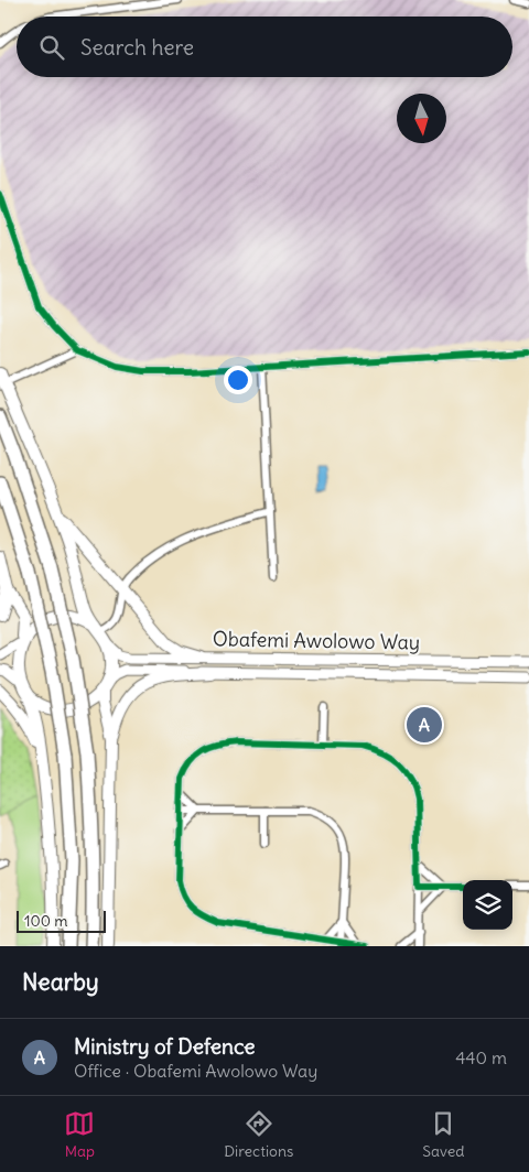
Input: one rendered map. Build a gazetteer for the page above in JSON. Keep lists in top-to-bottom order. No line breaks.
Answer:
{"streets":{"main road":["Obafemi Awolowo Way"]},"scale_bar":"100 m","north":"bottom","page":{"search":"Search here","pins":"A","scale":"100 m","heading":"Nearby","list":[{"mark":"A","name":"Ministry of Defence","note":"Office · Obafemi Awolowo Way","value":"440 m"}],"nav":["Map","Directions","Saved"]}}
